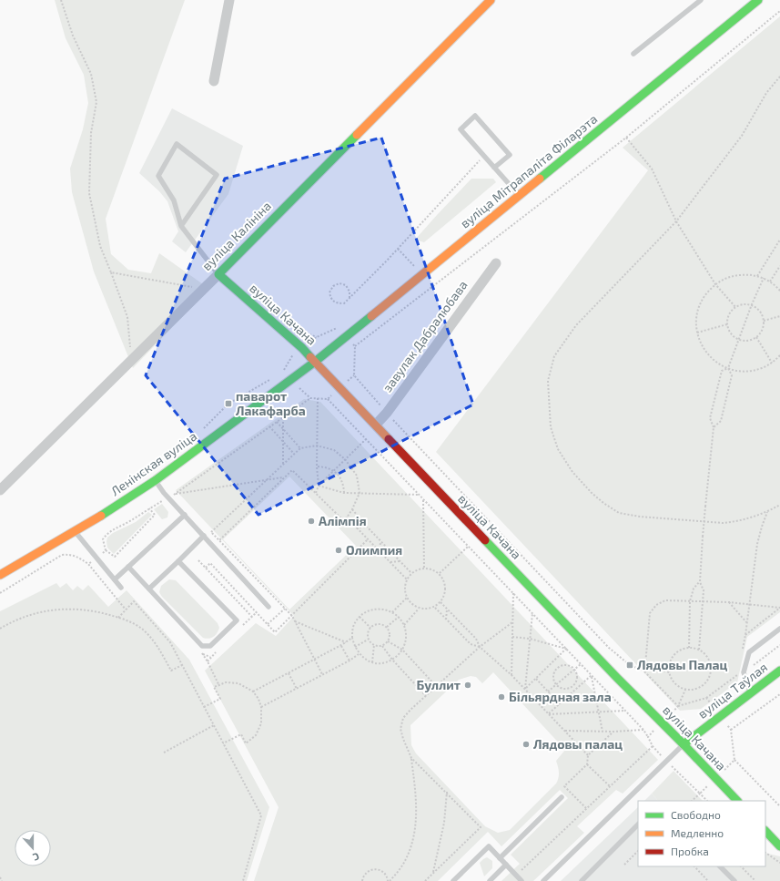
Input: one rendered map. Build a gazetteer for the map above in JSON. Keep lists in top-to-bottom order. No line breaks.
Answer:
{"streets":{"main road":["вуліца Мітрапаліта Філарэта","вуліца Калініна","вуліца Качана","Ленінская вуліца","вуліца Таўлая"],"street":["завулак Дабралюбава"]},"crossings":[["вуліца Мітрапаліта Філарэта","вуліца Качана"],["вуліца Мітрапаліта Філарэта","Ленінская вуліца"],["вуліца Калініна","вуліца Качана"],["вуліца Качана","завулак Дабралюбава"],["вуліца Качана","Ленінская вуліца"],["вуліца Качана","вуліца Таўлая"]],"places":{"transit":["паварот Лакафарба","Лядовы Палац"],"other":["Алімпія","Олимпия","Буллит","Більярдная зала","Лядовы палац"]},"legend":["Свободно","Медленно","Пробка"],"north":"bottom"}
